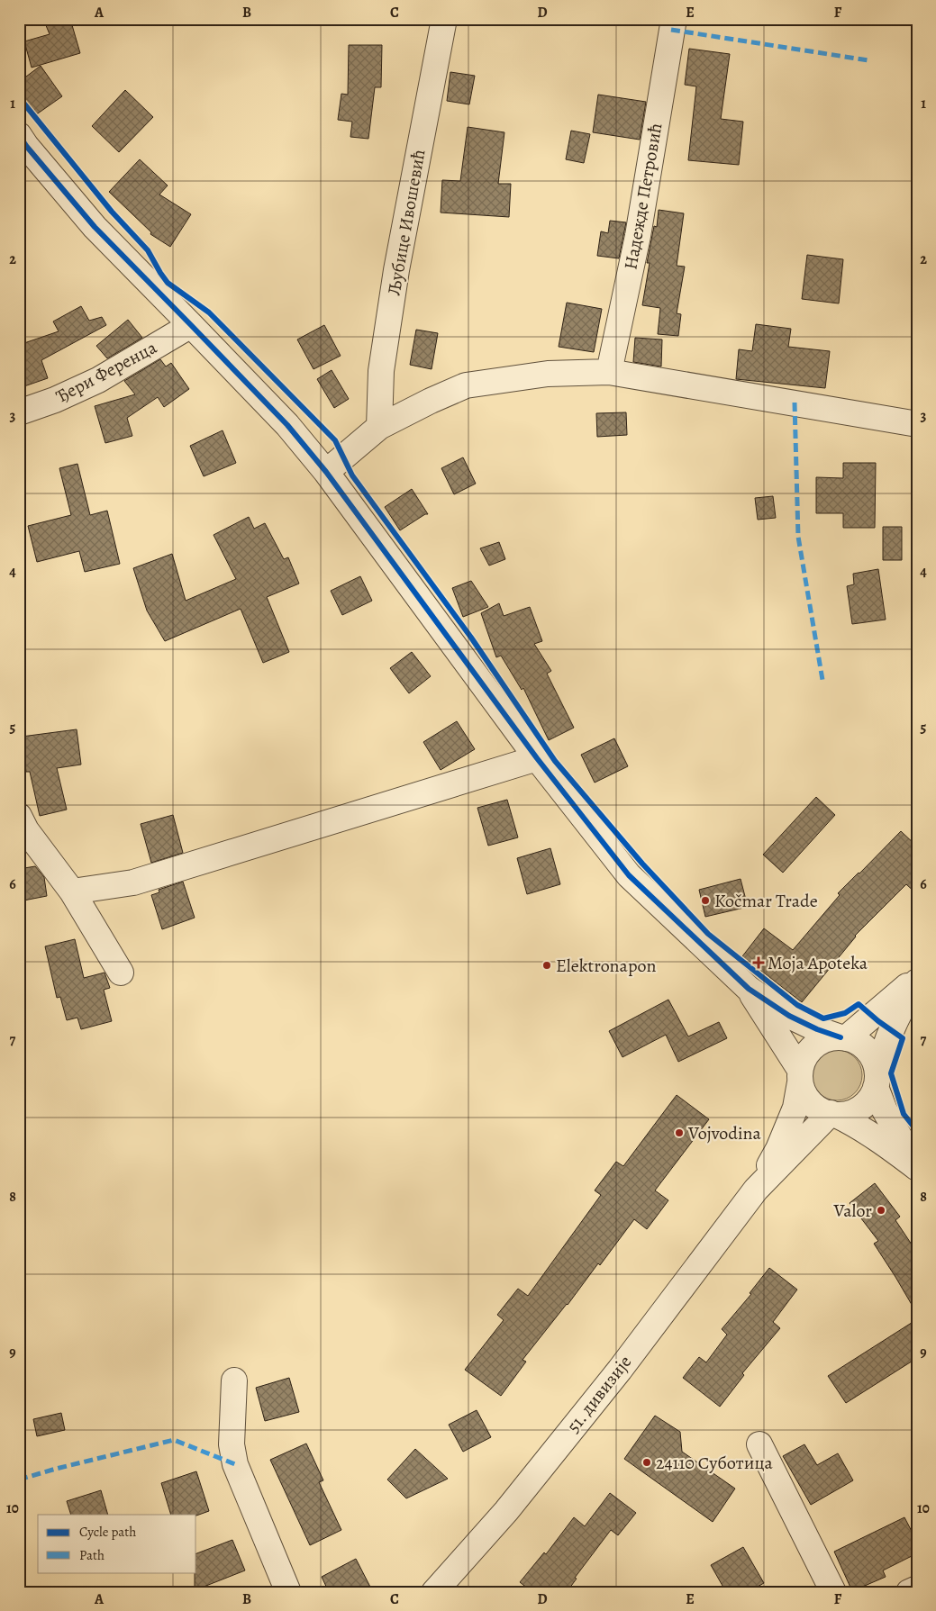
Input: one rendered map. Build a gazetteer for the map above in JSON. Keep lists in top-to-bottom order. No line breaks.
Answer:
{"streets":{"street":["Надежде Петровић","Љубице Ивошевић","Ђери Ференца","51. дивизије"]},"places":{"other":["Kočmar Trade","Elektronapon","Vojvodina","Valor","24110 Суботица"],"health":["Moja Apoteka"]},"legend":["Cycle path","Path"],"grid":{"columns":["A","B","C","D","E","F"],"rows":["1","2","3","4","5","6","7","8","9","10"]}}
